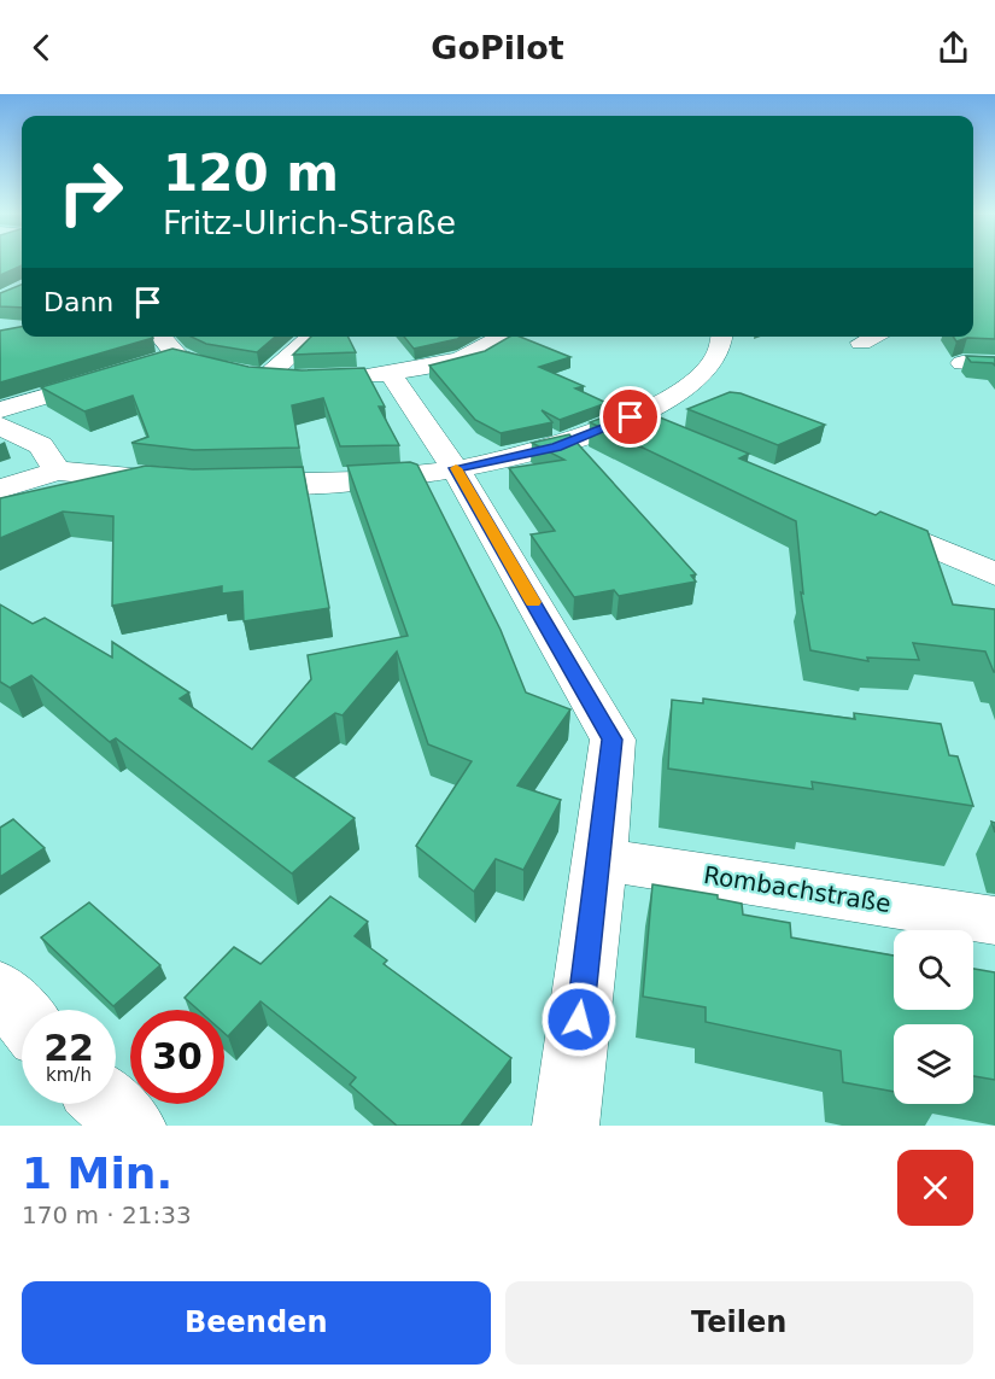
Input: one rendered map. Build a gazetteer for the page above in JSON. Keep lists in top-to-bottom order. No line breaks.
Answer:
{"streets":{"street":["Rombachstraße"]},"page":{"header":"GoPilot","turn":["120 m","Fritz-Ulrich-Straße"],"then":"Dann","speed":"22 km/h","limit":"30","heading":["1 Min.","170 m · 21:33"],"buttons":["Beenden","Teilen"]}}
